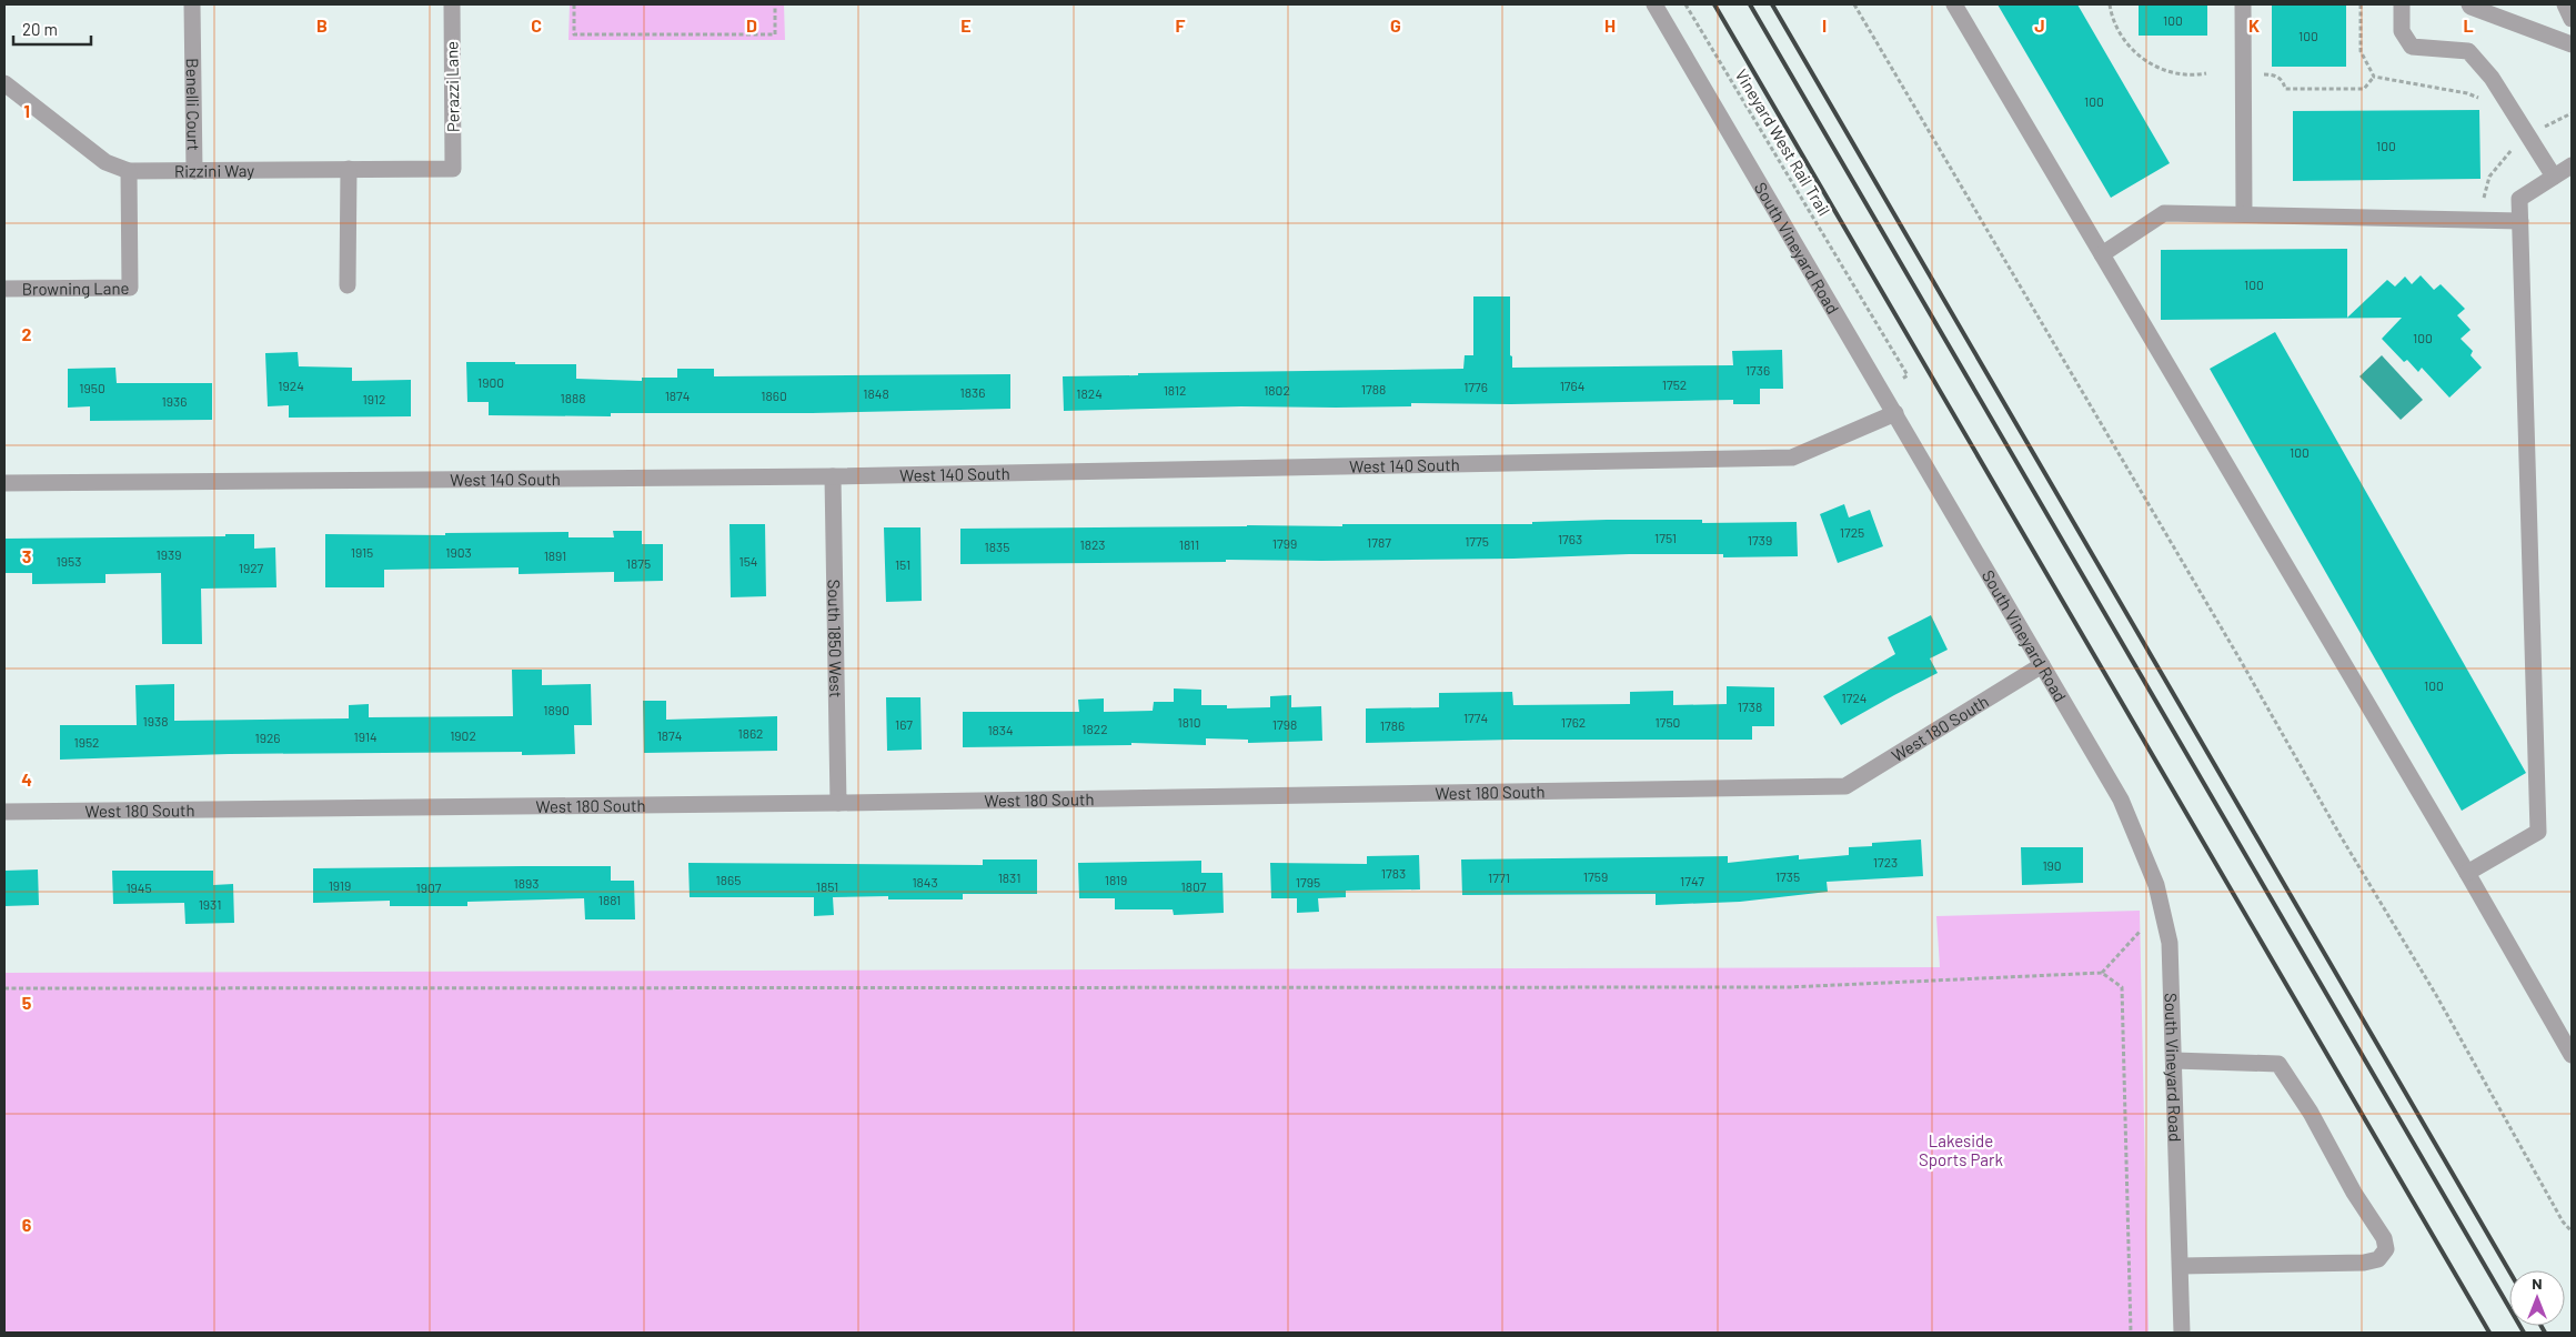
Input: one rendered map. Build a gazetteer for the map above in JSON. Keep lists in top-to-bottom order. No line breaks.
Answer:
{"streets":{"street":["Perazzi Lane","Benelli Court","Rizzini Way","South Vineyard Road","Browning Lane","West 140 South","South 1850 West","West 180 South"],"path":["Vineyard West Rail Trail"]},"crossings":[["Perazzi Lane","Rizzini Way"],["Benelli Court","Rizzini Way"],["Rizzini Way","Browning Lane"],["South Vineyard Road","West 140 South"],["South Vineyard Road","West 180 South"],["West 140 South","South 1850 West"],["South 1850 West","West 180 South"]],"parks":["Lakeside Sports Park"],"house_numbers":["100","100","100","100","100","100","1736","1900","1752","1924","1764","1776","1950","1788","1812","1802","1836","1848","1824","1874","1860","1888","1912","1936","100","1725","1751","1763","1739","1775","1787","1799","1823","1811","1835","1915","1903","1939","1891","1953","154","1875","151","1927","100","1724","1738","1890","1774","1938","1810","1762","1750","167","1798","1786","1822","1834","1862","1902","1874","1914","1926","1952","1723","190","1783","1759","1735","1831","1771","1865","1819","1747","1843","1795","1893","1919","1851","1807","1945","1907","1881","1931"],"scale_bar":"20 m","north":"top","grid":{"columns":["B","C","D","E","F","G","H","I","J","K","L"],"rows":["1","2","3","4","5","6"]}}
